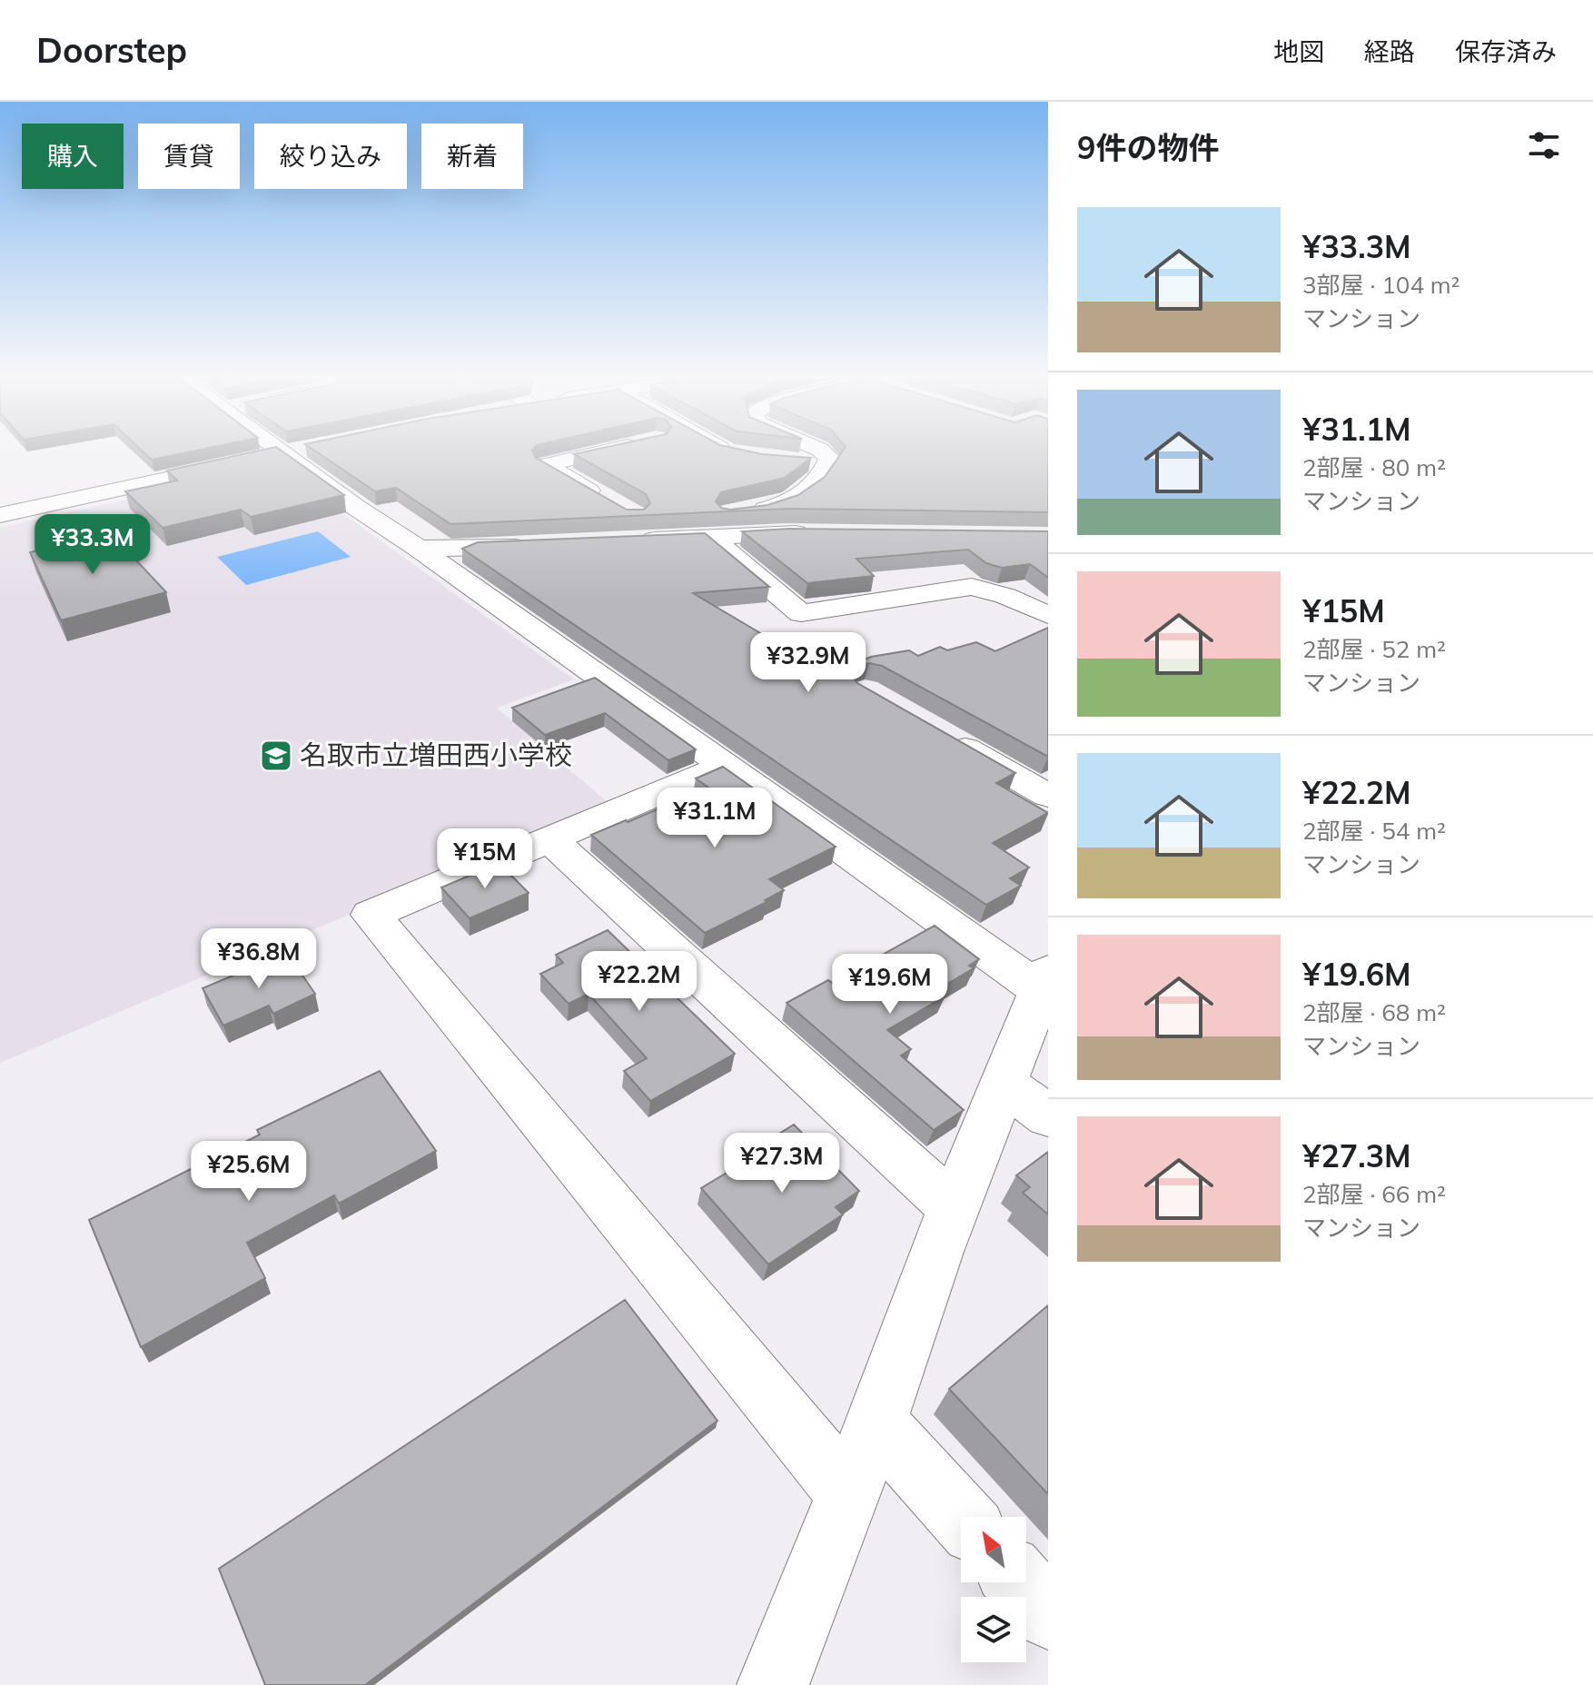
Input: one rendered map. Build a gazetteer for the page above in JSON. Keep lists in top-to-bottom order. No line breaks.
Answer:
{"places":{"school or university":["名取市立増田西小学校"]},"north":"top left","page":{"header":"Doorstep","nav":["地図","経路","保存済み"],"heading":"9件の物件","chip":["購入","賃貸","絞り込み","新着"],"list":[{"name":"¥33.3M","note":"3部屋 · 104 m² · マンション"},{"name":"¥31.1M","note":"2部屋 · 80 m² · マンション"},{"name":"¥15M","note":"2部屋 · 52 m² · マンション"},{"name":"¥22.2M","note":"2部屋 · 54 m² · マンション"},{"name":"¥19.6M","note":"2部屋 · 68 m² · マンション"},{"name":"¥27.3M","note":"2部屋 · 66 m² · マンション"}],"price":["¥33.3M","¥32.9M","¥31.1M","¥15M","¥36.8M","¥22.2M","¥19.6M","¥27.3M","¥25.6M"]}}
